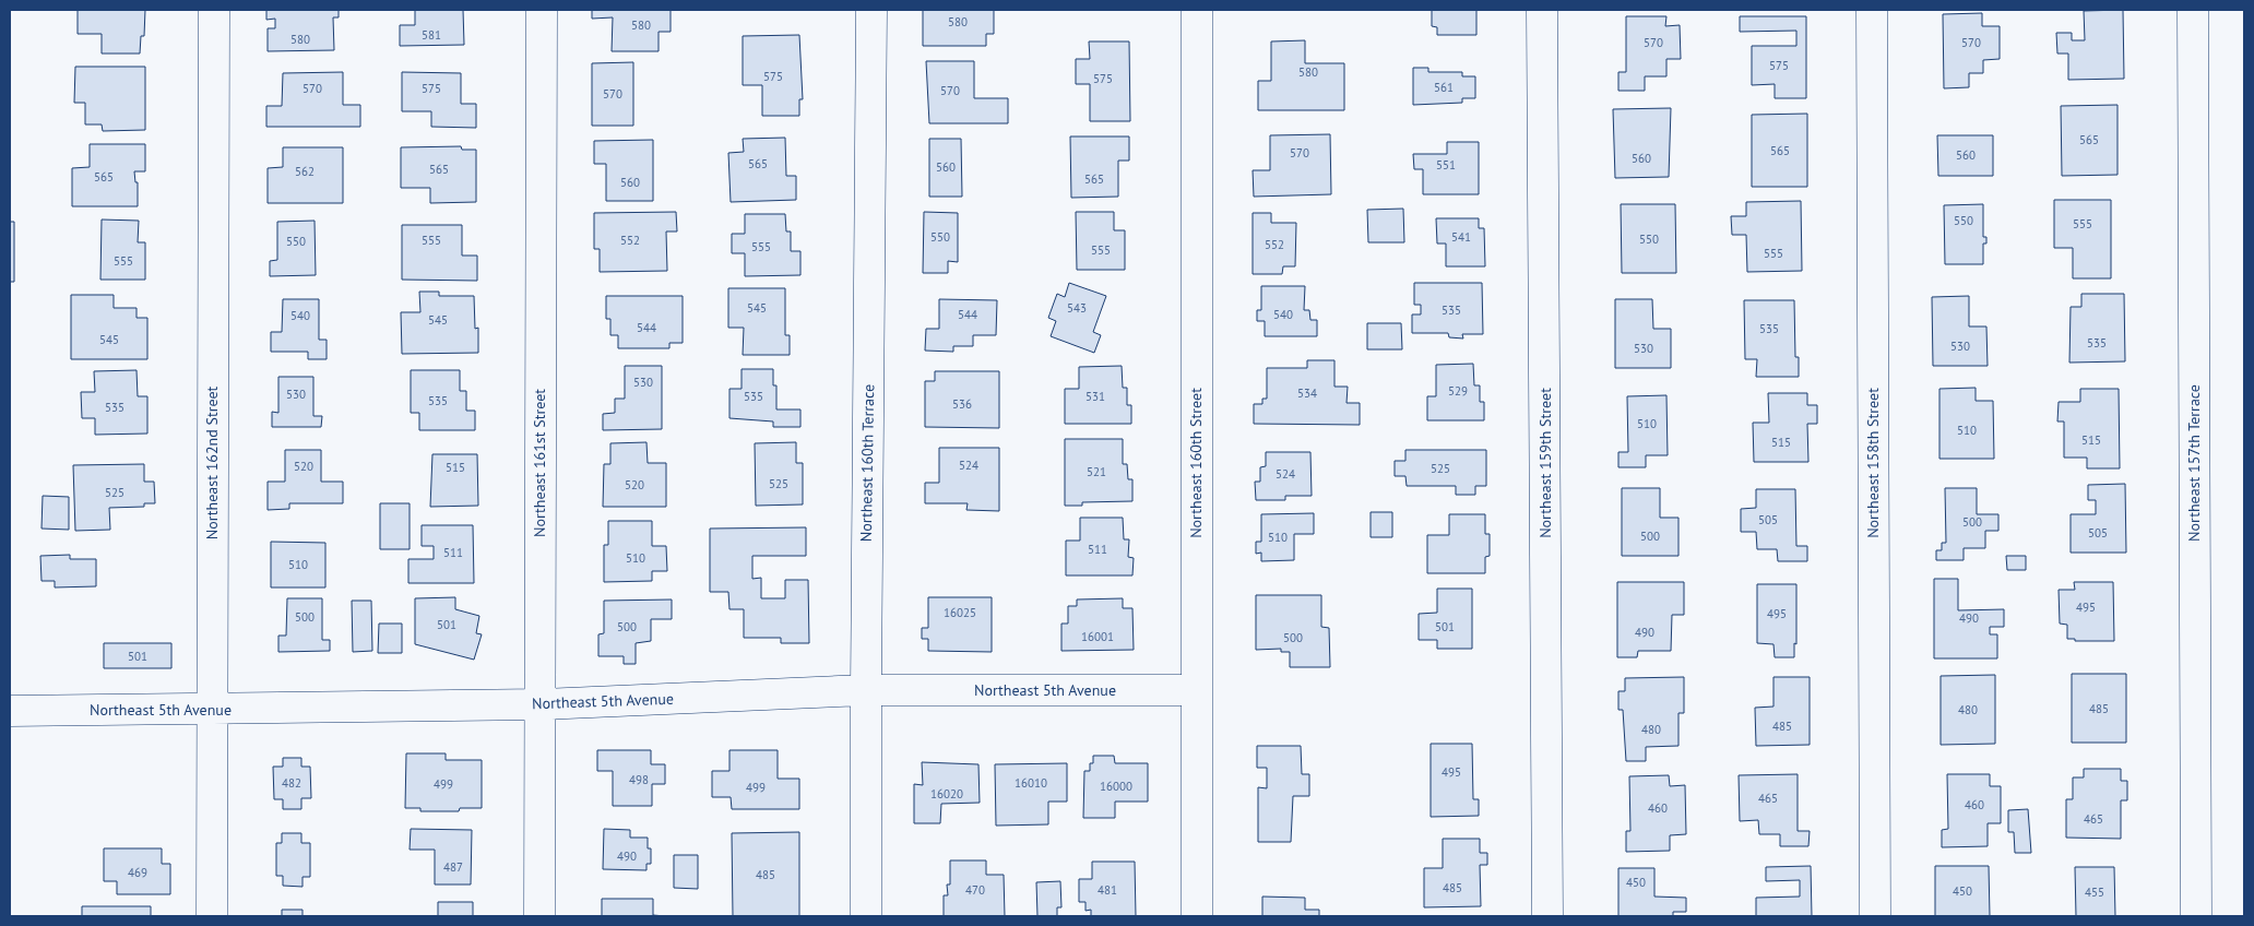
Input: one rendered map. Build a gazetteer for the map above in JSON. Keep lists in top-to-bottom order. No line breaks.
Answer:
{"streets":{"street":["Northeast 162nd Street","Northeast 161st Street","Northeast 160th Terrace","Northeast 160th Street","Northeast 159th Street","Northeast 158th Street","Northeast 157th Terrace","Northeast 5th Avenue"]},"crossings":[["Northeast 162nd Street","Northeast 5th Avenue"],["Northeast 161st Street","Northeast 5th Avenue"],["Northeast 160th Terrace","Northeast 5th Avenue"],["Northeast 160th Street","Northeast 5th Avenue"]],"house_numbers":["580","580","581","580","570","570","575","580","575","575","561","570","575","570","570","565","565","570","560","560","565","551","560","565","562","565","565","560","550","555","550","541","550","555","552","550","552","555","555","555","555","545","543","535","544","540","540","545","544","535","545","535","530","530","530","529","534","530","535","531","535","536","535","510","510","515","515","524","520","515","525","521","524","525","520","525","505","500","505","500","510","511","511","510","510","495","16025","495","500","490","501","500","501","490","16001","500","501","485","480","485","480","495","498","482","16010","499","16000","499","16020","465","460","460","465","490","487","469","485","450","485","470","481","450","455"]}
